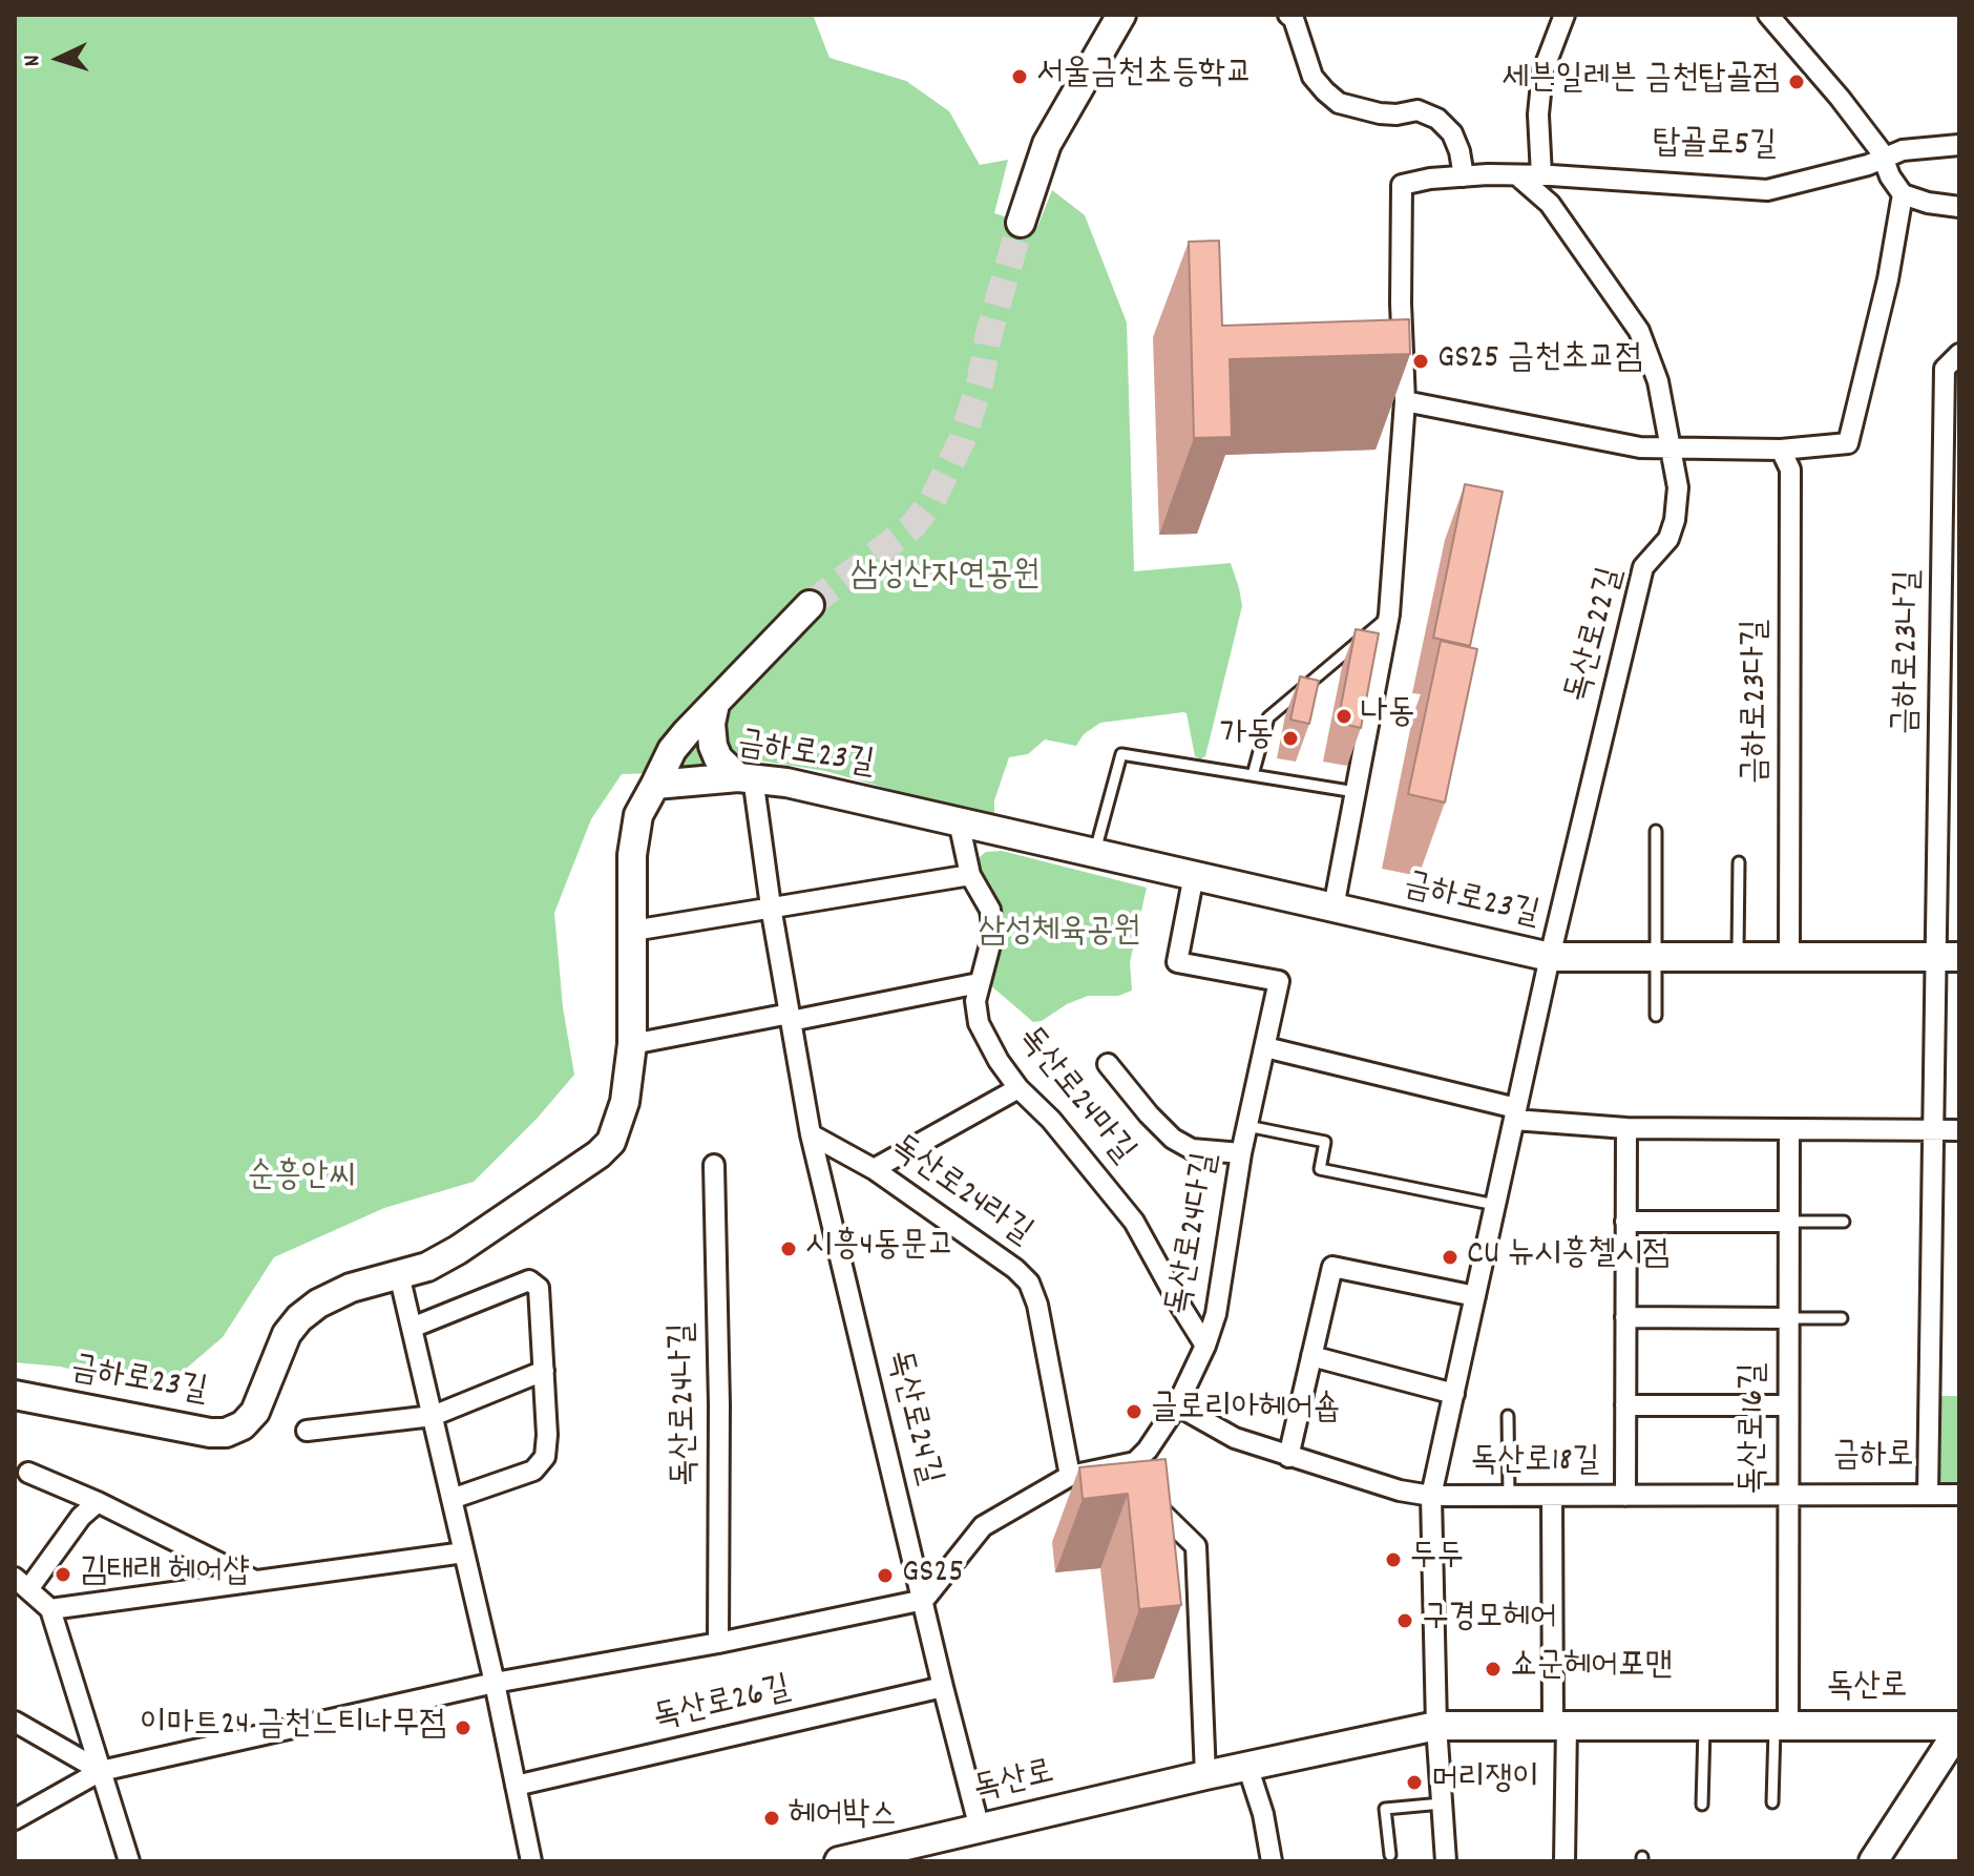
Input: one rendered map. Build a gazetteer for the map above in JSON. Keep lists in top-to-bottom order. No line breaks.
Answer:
{"streets":{"street":["탑골로5길","독산로22길","금하로23나길","금하로23다길","금하로23길","독산로24마길","독산로24라길","독산로24다길","독산로24나길","독산로24길","독산로16길","금하로","독산로18길","독산로","독산로26길"]},"crossings":[["탑골로5길","독산로22길"],["독산로22길","금하로23길"],["독산로22길","독산로18길"],["독산로22길","독산로"],["금하로23나길","금하로23길"],["금하로23나길","금하로"],["금하로23다길","금하로23길"],["금하로23길","독산로24마길"],["금하로23길","독산로24다길"],["금하로23길","독산로24길"],["독산로24마길","독산로24다길"],["독산로24라길","독산로24다길"],["독산로24라길","독산로24길"],["독산로24다길","독산로24길"],["독산로24다길","독산로18길"],["독산로24길","독산로"],["독산로24길","독산로26길"],["독산로16길","금하로"],["독산로16길","독산로18길"],["독산로16길","독산로"],["금하로","독산로18길"]],"parks":["삼성산자연공원","삼성체육공원","순흥안씨"],"places":["서울금천초등학교","세븐일레븐 금천탑골점","GS25 금천초교점","나동","가동","시흥4동문고","CU 뉴시흥첼시점","글로리아헤어숍","두두","김태래 헤어샵","GS25","구경모헤어","쇼군헤어포맨","이마트24 금천느티나무점","머리쟁이","헤어박스"],"north":"left"}
